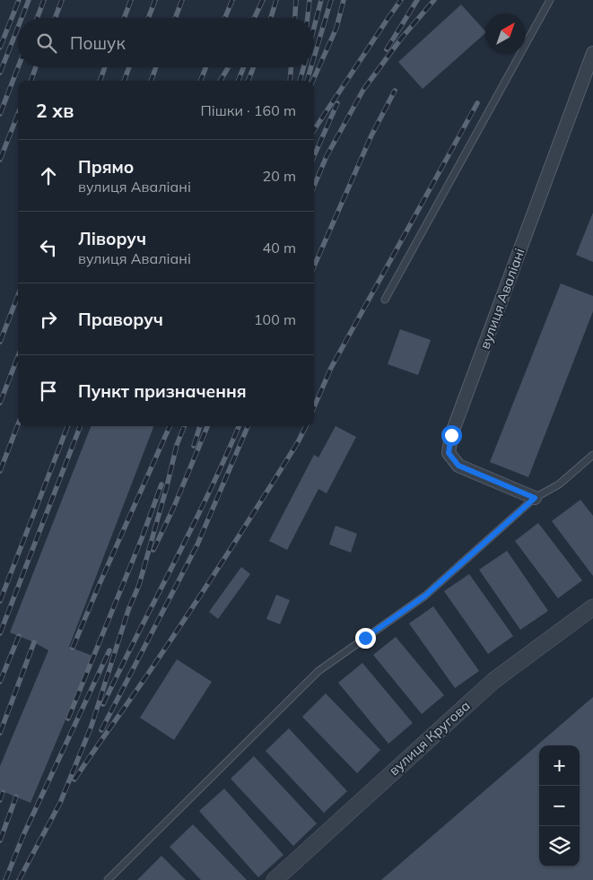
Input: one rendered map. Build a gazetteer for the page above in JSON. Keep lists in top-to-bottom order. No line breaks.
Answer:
{"streets":{"street":["вулиця Аваліані","вулиця Кругова"]},"north":"top right","page":{"search":"Пошук","heading":["2 хв","Пішки · 160 m"],"list":[["Прямо","вулиця Аваліані","20 m"],["Ліворуч","вулиця Аваліані","40 m"],["Праворуч","100 m"],"Пункт призначення"],"map_buttons":["+","−"]}}
